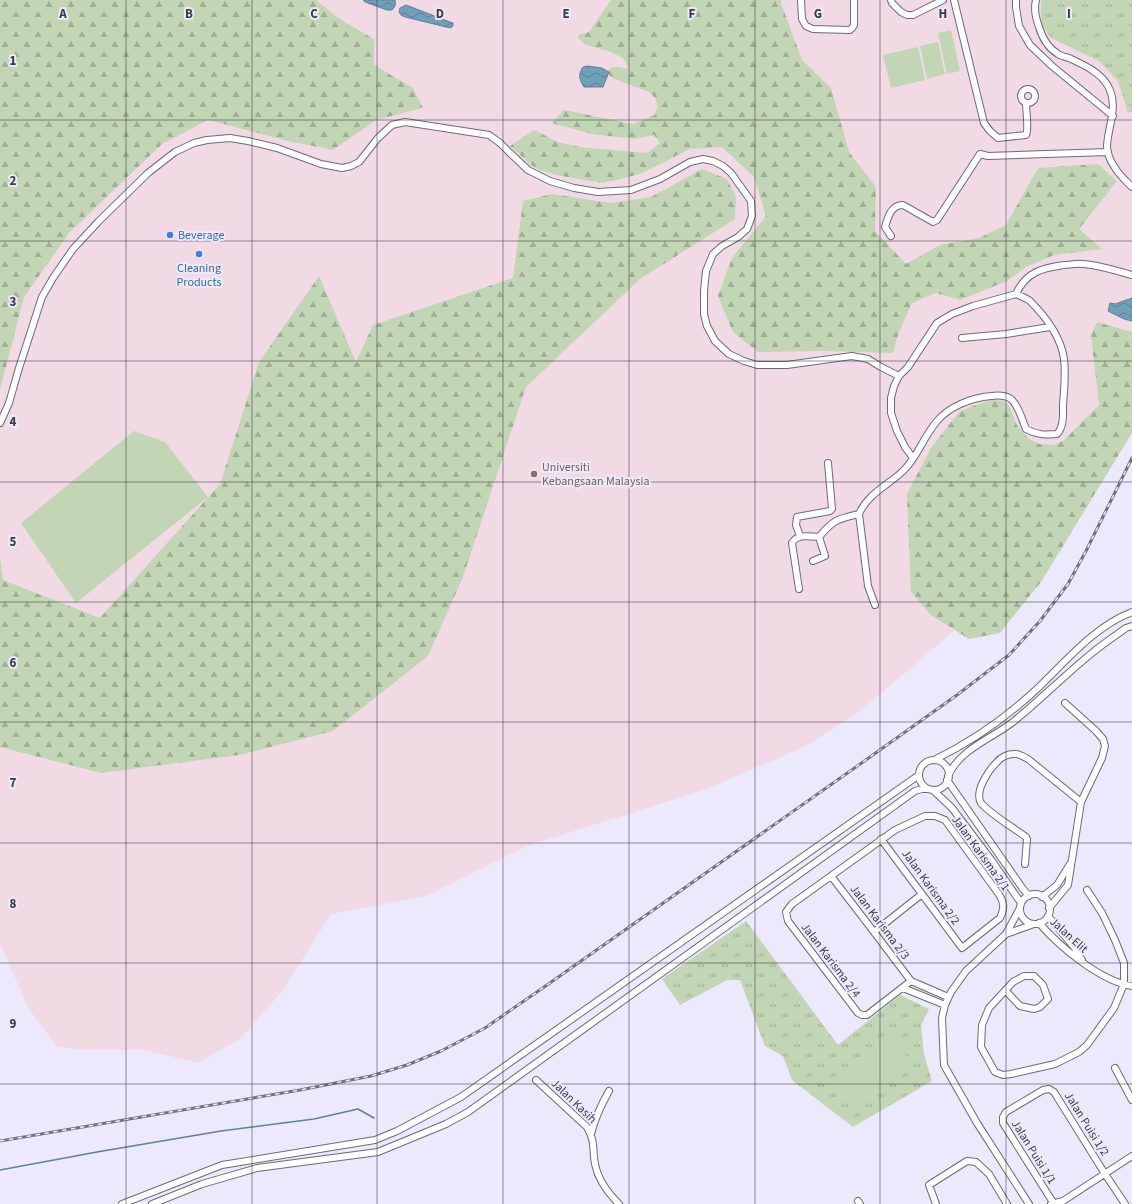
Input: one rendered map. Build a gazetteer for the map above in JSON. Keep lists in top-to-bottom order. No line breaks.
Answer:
{"streets":{"street":["Jalan Karisma 2/1","Jalan Karisma 2/2","Jalan Karisma 2/3","Jalan Elit","Jalan Karisma 2/4","Jalan Kasih","Jalan Puisi 1/2","Jalan Puisi 1/1"]},"crossings":[["Jalan Karisma 2/1","Jalan Karisma 2/2"],["Jalan Karisma 2/1","Jalan Karisma 2/4"],["Jalan Karisma 2/2","Jalan Karisma 2/4"],["Jalan Karisma 2/3","Jalan Karisma 2/4"],["Jalan Puisi 1/2","Jalan Puisi 1/1"]],"places":["Beverage","Cleaning Products","Universiti Kebangsaan Malaysia"],"grid":{"columns":["A","B","C","D","E","F","G","H","I"],"rows":["1","2","3","4","5","6","7","8","9"]}}
